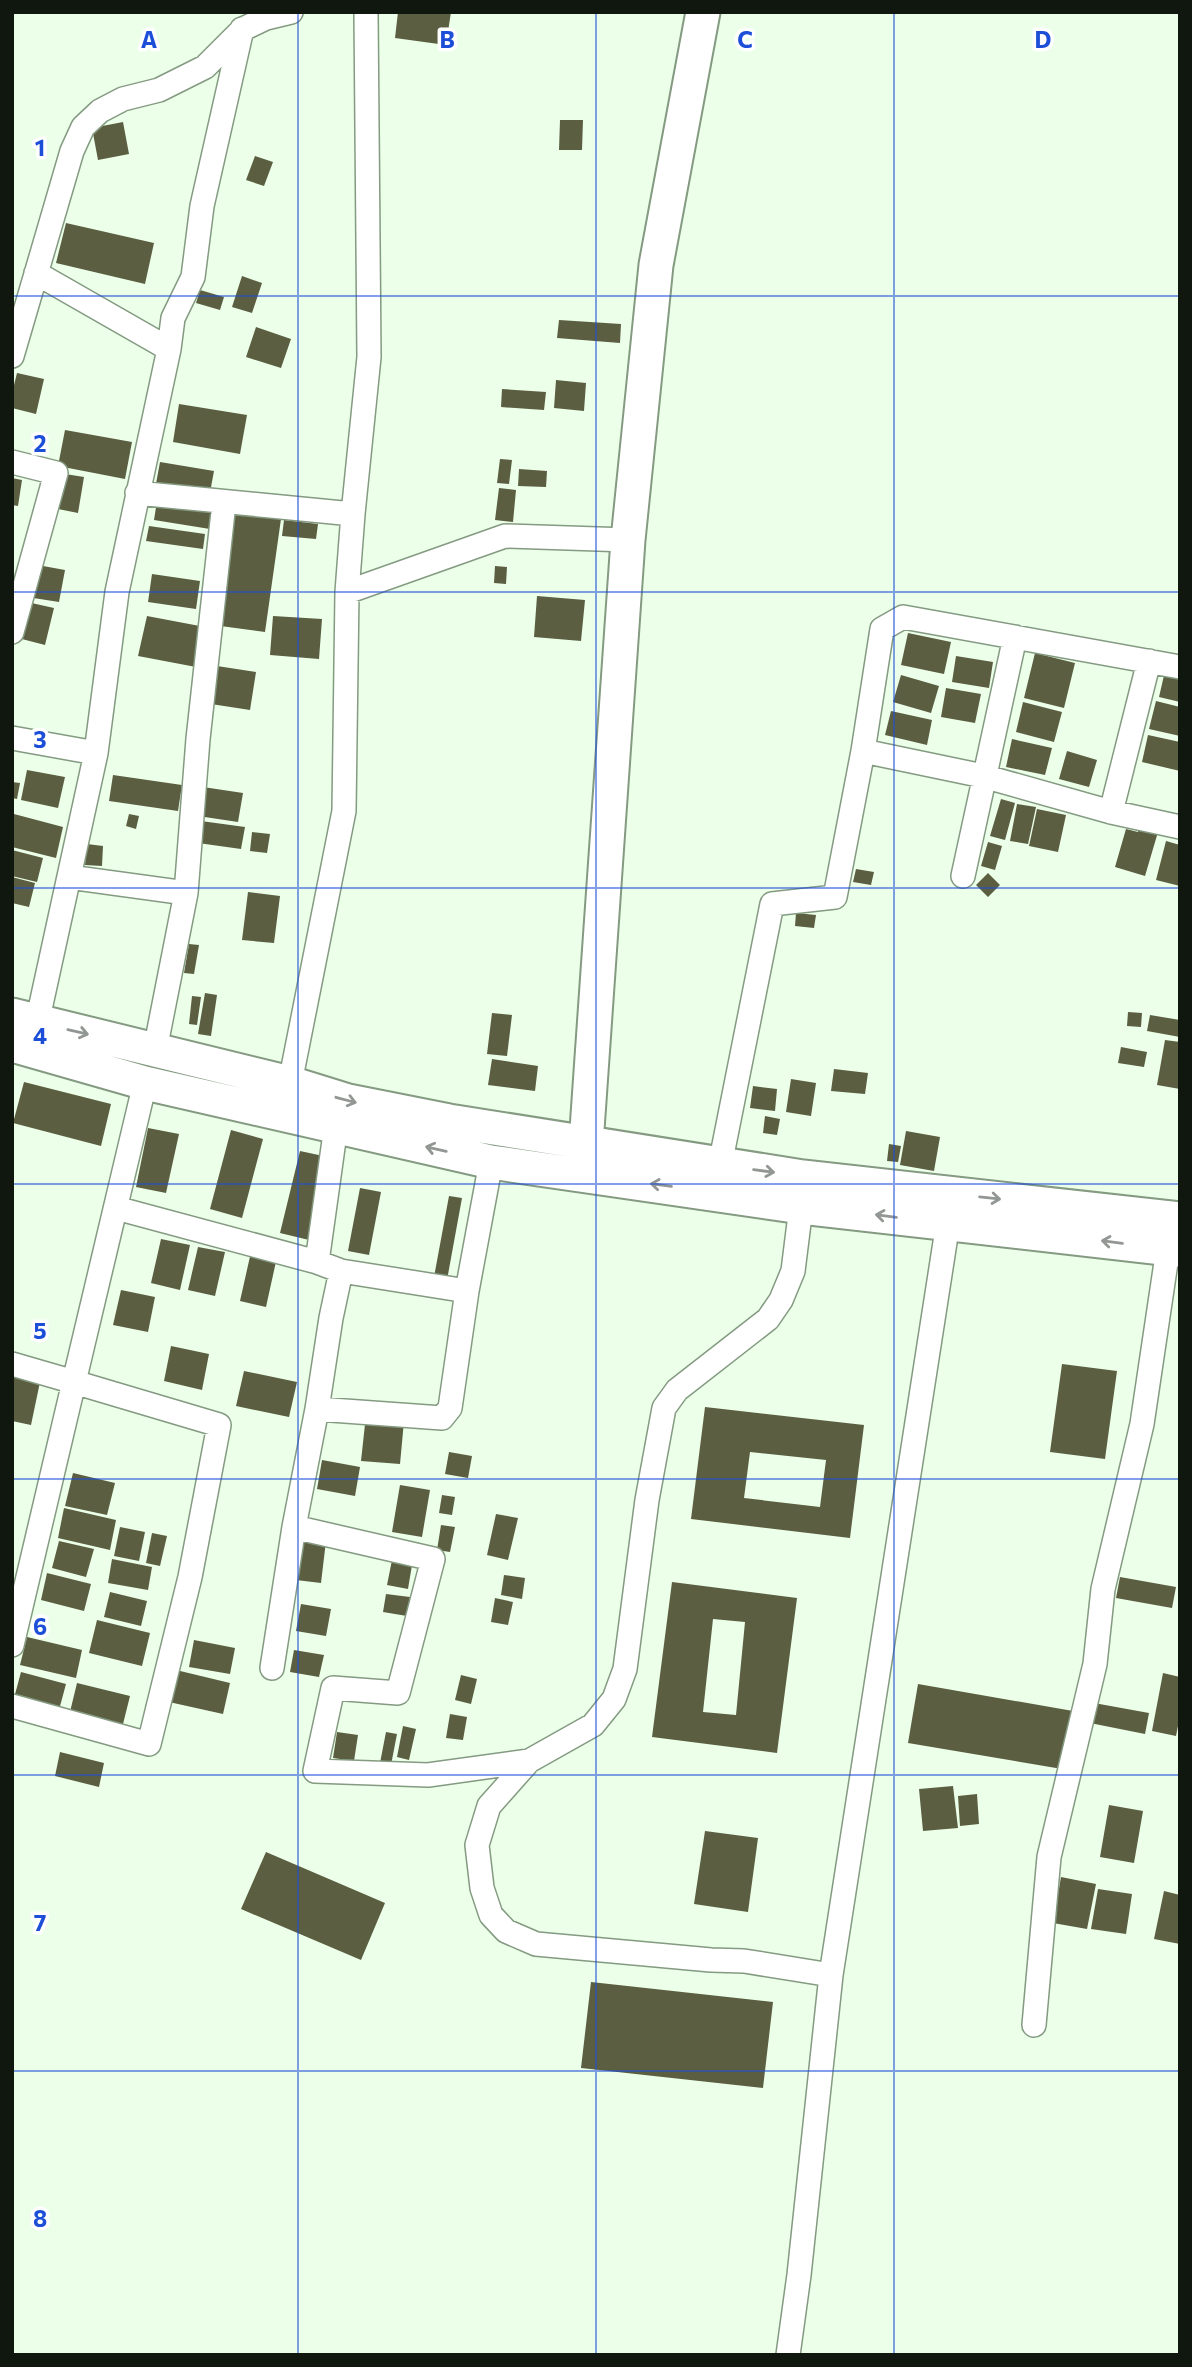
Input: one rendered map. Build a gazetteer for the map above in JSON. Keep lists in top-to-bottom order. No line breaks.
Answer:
{"grid":{"columns":["A","B","C","D"],"rows":["1","2","3","4","5","6","7","8"]}}
